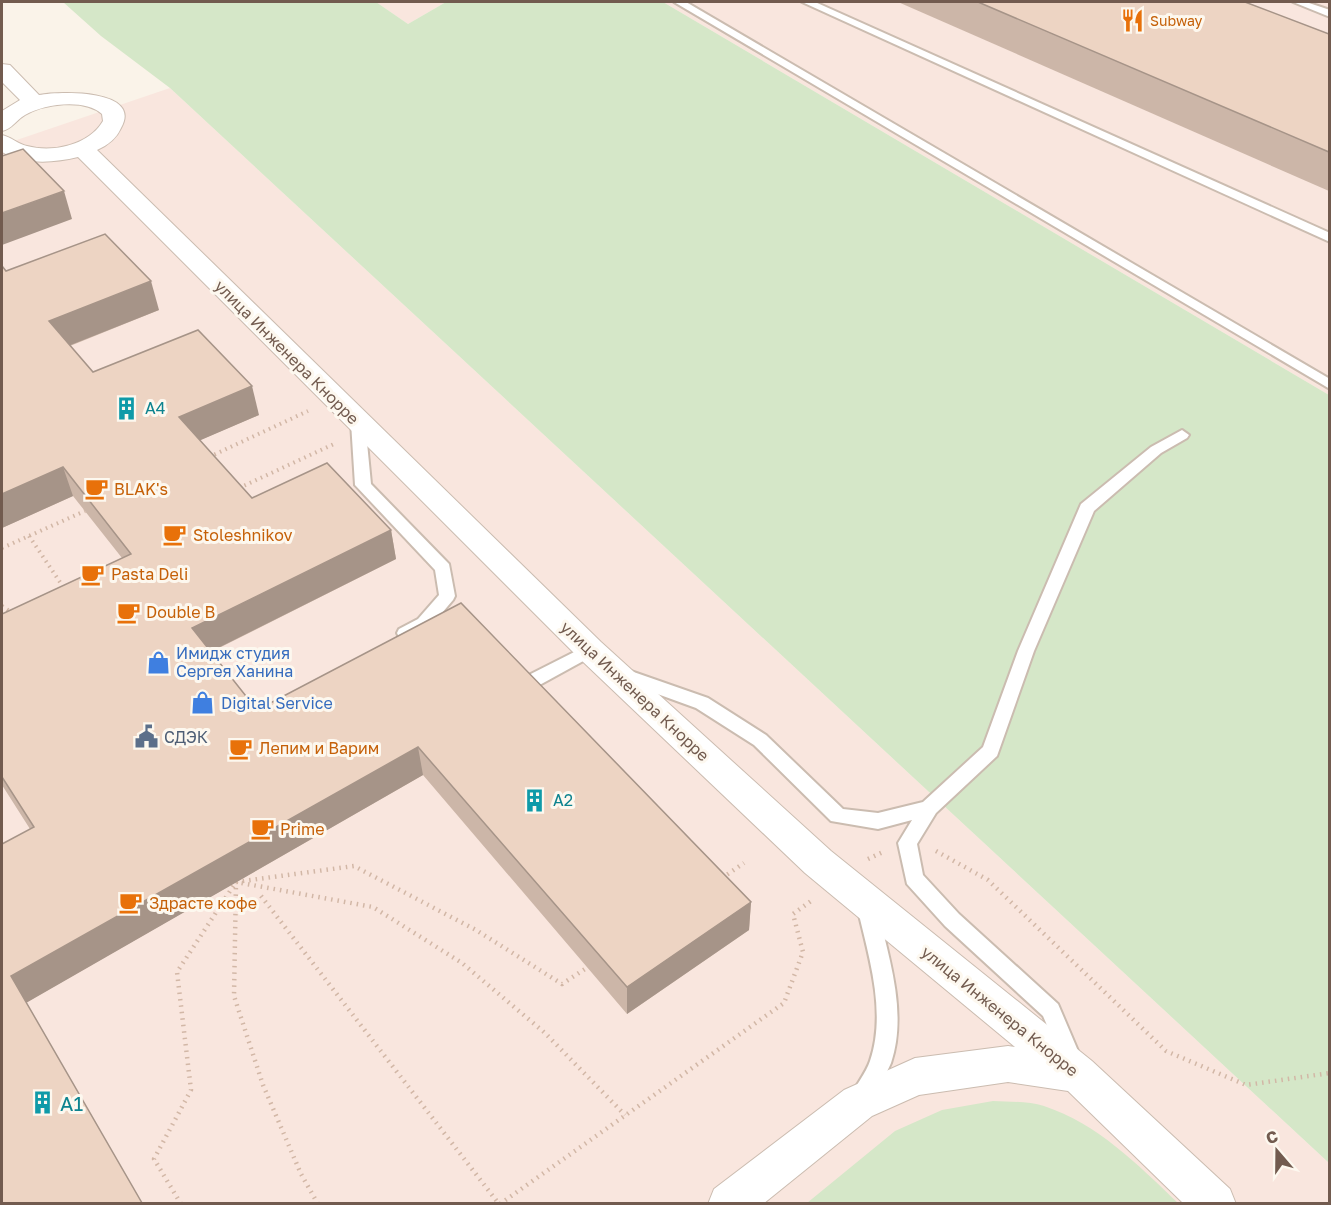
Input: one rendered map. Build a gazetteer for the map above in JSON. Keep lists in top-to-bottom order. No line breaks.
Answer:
{"streets":{"street":["улица Инженера Кнорре"]},"places":{"restaurant":["Subway"],"building":["А4","А2","А1"],"cafe":["BLAK's","Stoleshnikov","Pasta Deli","Double B","Лепим и Варим","Prime","Здрасте кофе"],"shop":["Имидж студия Сергея Ханина","Digital Service"],"public building":["СДЭК"]},"north":"top"}
